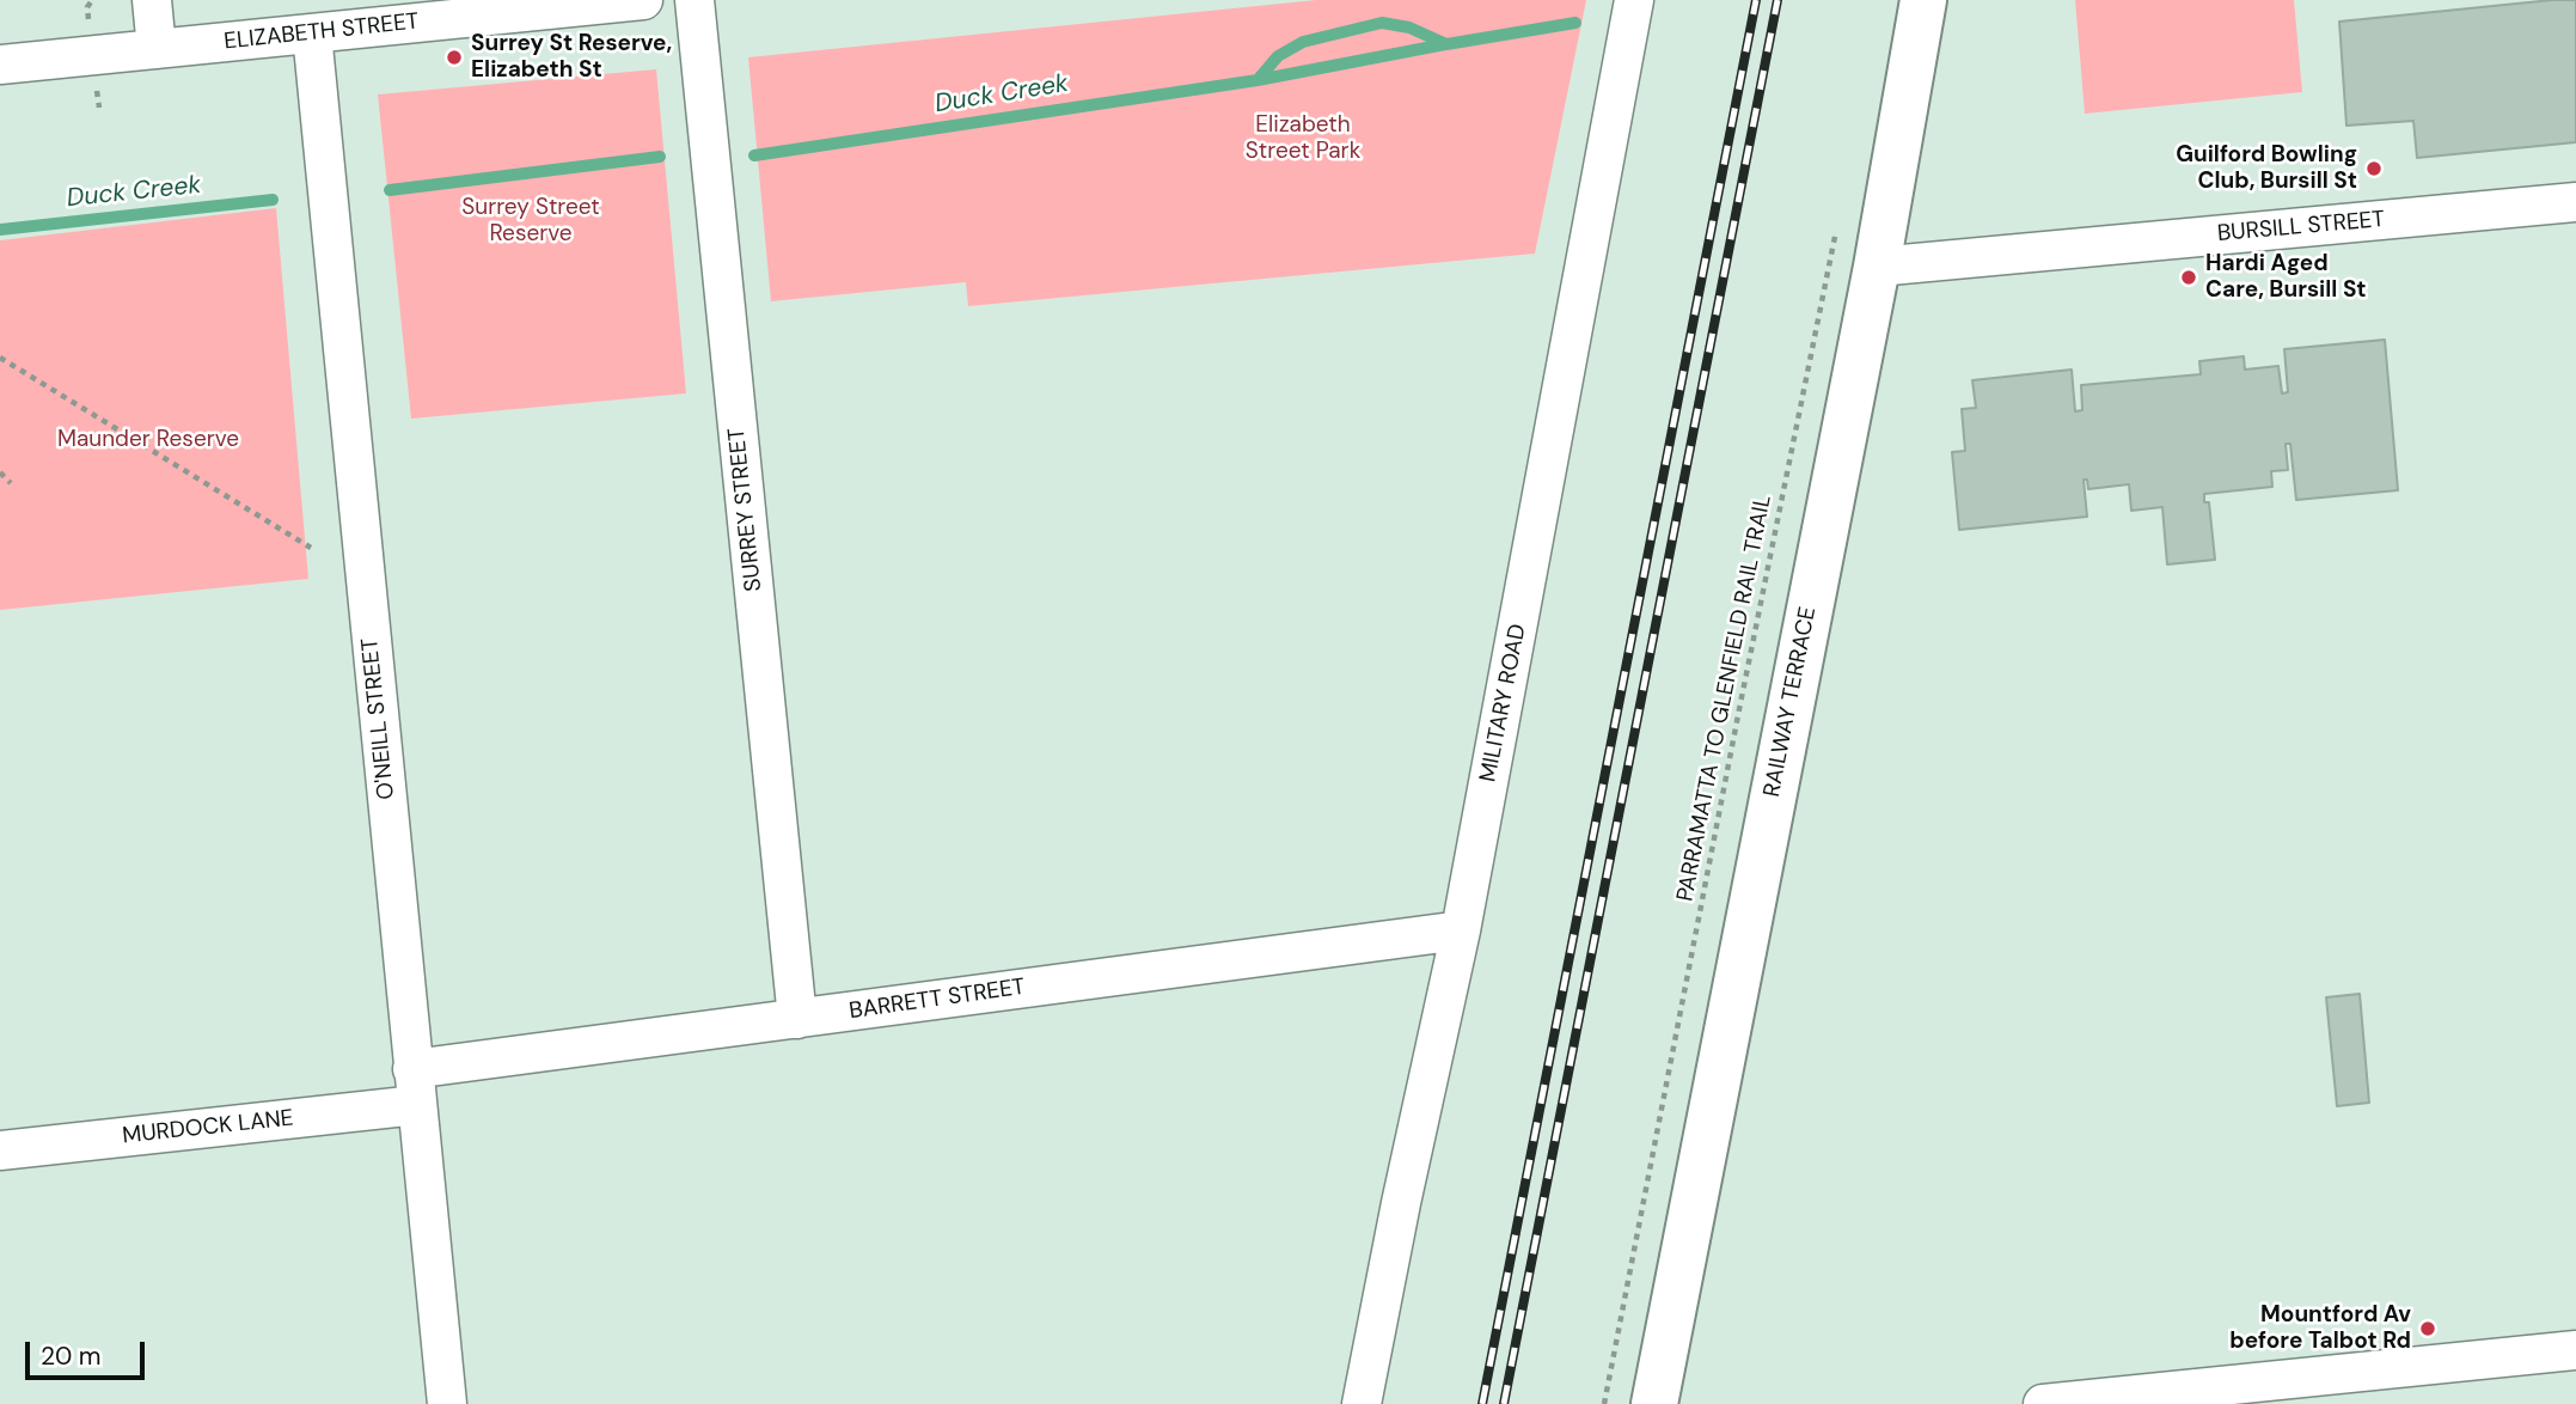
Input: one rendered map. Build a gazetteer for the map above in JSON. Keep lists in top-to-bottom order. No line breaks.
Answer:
{"streets":{"main road":["RAILWAY TERRACE"],"street":["ELIZABETH STREET","BURSILL STREET","SURREY STREET","MILITARY ROAD","O'NEILL STREET","BARRETT STREET","MURDOCK LANE"],"path":["PARRAMATTA TO GLENFIELD RAIL TRAIL"]},"crossings":[["ELIZABETH STREET","O'NEILL STREET"],["BURSILL STREET","RAILWAY TERRACE"],["SURREY STREET","BARRETT STREET"],["MILITARY ROAD","BARRETT STREET"],["O'NEILL STREET","BARRETT STREET"],["O'NEILL STREET","MURDOCK LANE"],["BARRETT STREET","MURDOCK LANE"]],"water":["Duck Creek"],"parks":["Elizabeth Street Park","Surrey Street Reserve","Maunder Reserve"],"places":["Surrey St Reserve, Elizabeth St","Guilford Bowling Club, Bursill St","Hardi Aged Care, Bursill St","Mountford Av before Talbot Rd"],"scale_bar":"20 m"}
